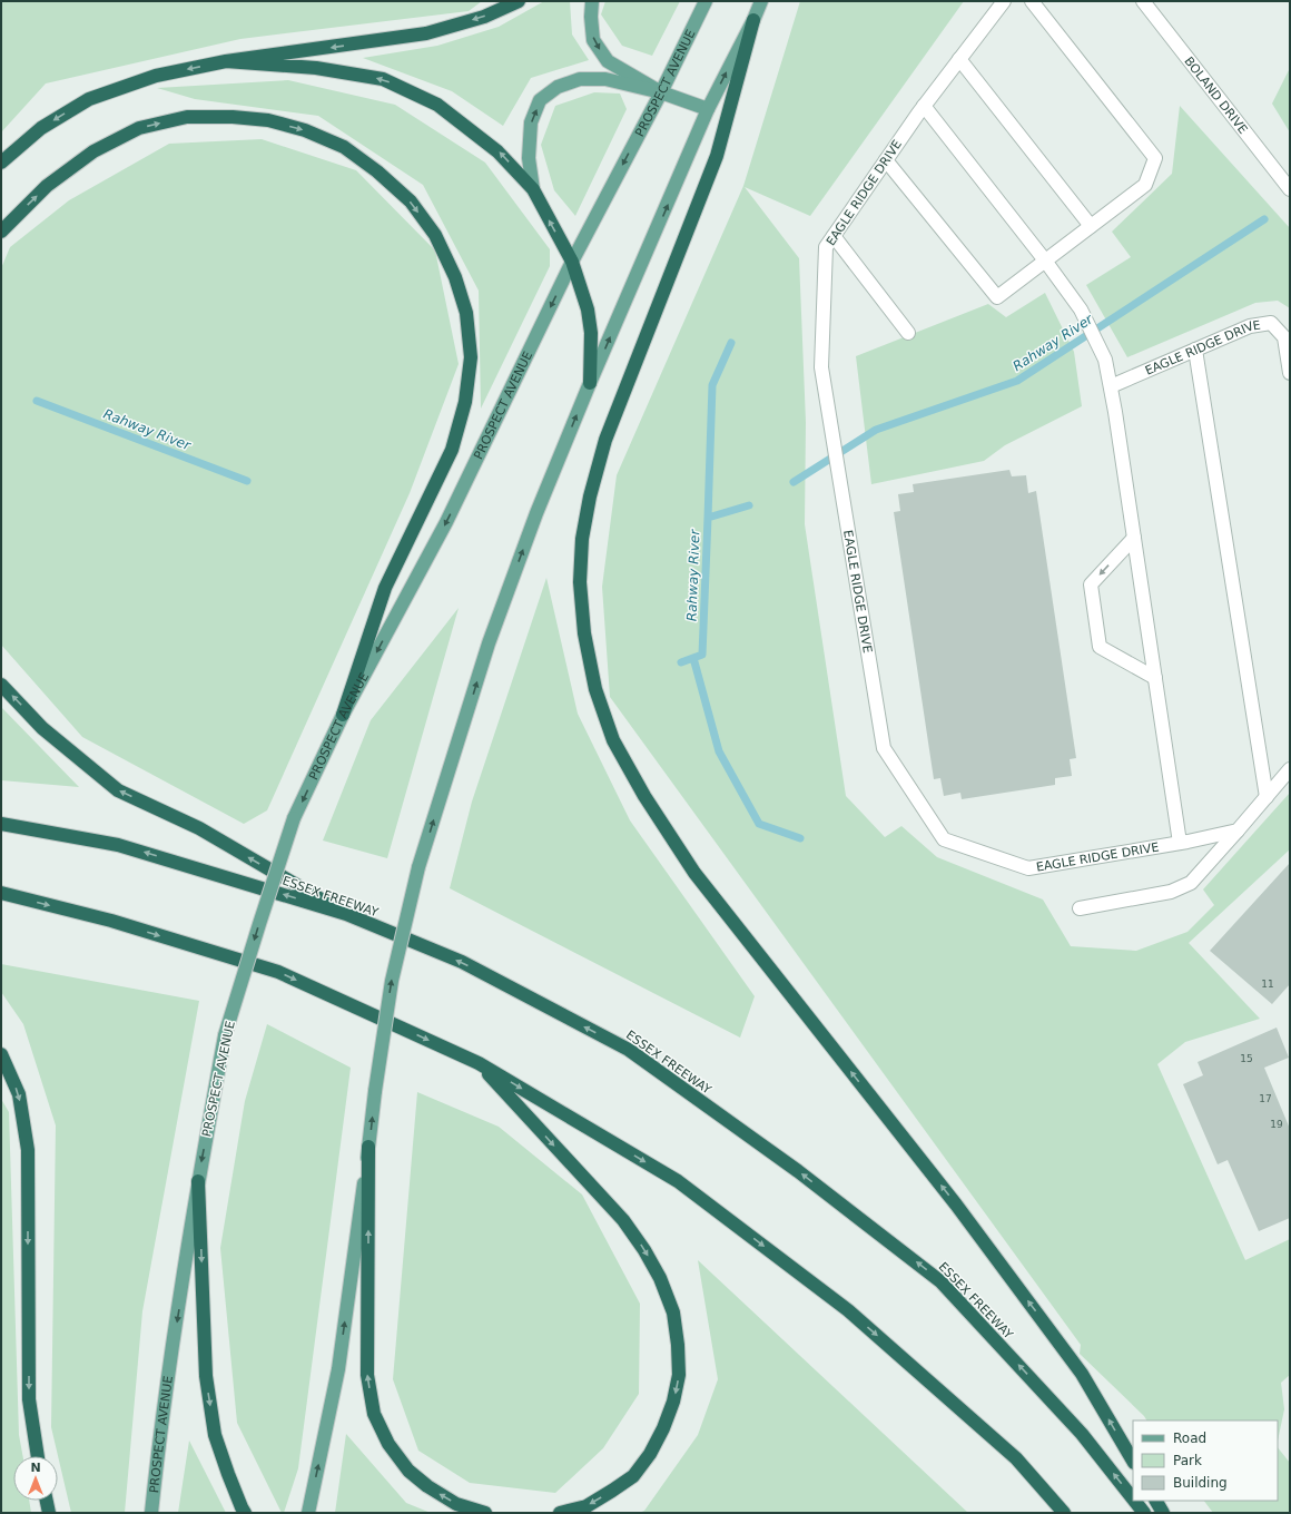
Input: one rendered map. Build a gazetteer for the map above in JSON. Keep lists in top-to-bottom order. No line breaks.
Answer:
{"streets":{"highway":["ESSEX FREEWAY"],"main road":["PROSPECT AVENUE"],"street":["BOLAND DRIVE","EAGLE RIDGE DRIVE"]},"water":["Rahway River"],"house_numbers":["11","15","17","19"],"legend":["Road","Park","Building"],"north":"top"}
